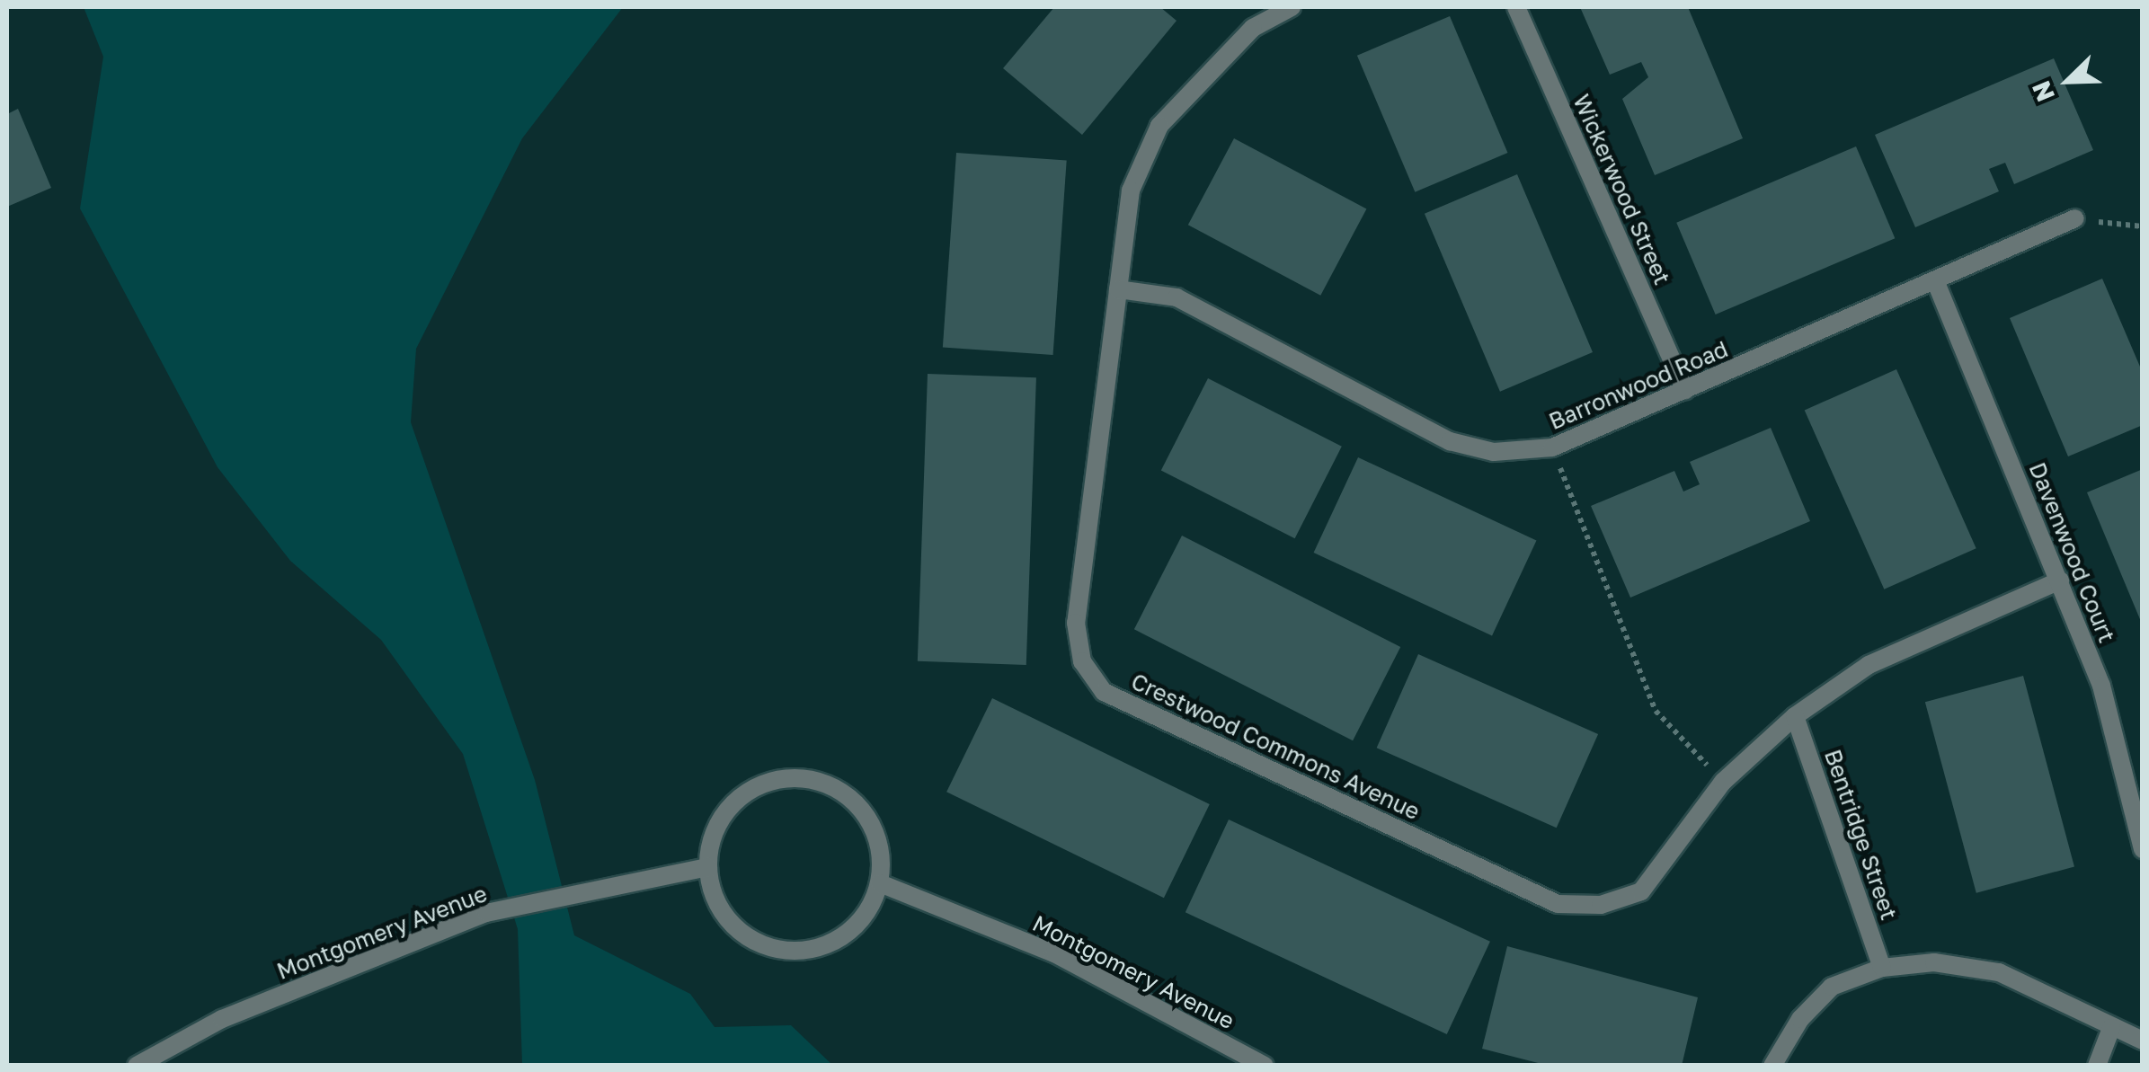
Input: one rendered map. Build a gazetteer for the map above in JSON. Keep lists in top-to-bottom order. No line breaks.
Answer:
{"streets":{"street":["Wickerwood Street","Barronwood Road","Davenwood Court","Crestwood Commons Avenue","Bentridge Street","Montgomery Avenue"]},"crossings":[["Wickerwood Street","Barronwood Road"],["Barronwood Road","Davenwood Court"],["Barronwood Road","Crestwood Commons Avenue"],["Davenwood Court","Crestwood Commons Avenue"],["Crestwood Commons Avenue","Bentridge Street"]],"north":"bottom left"}
